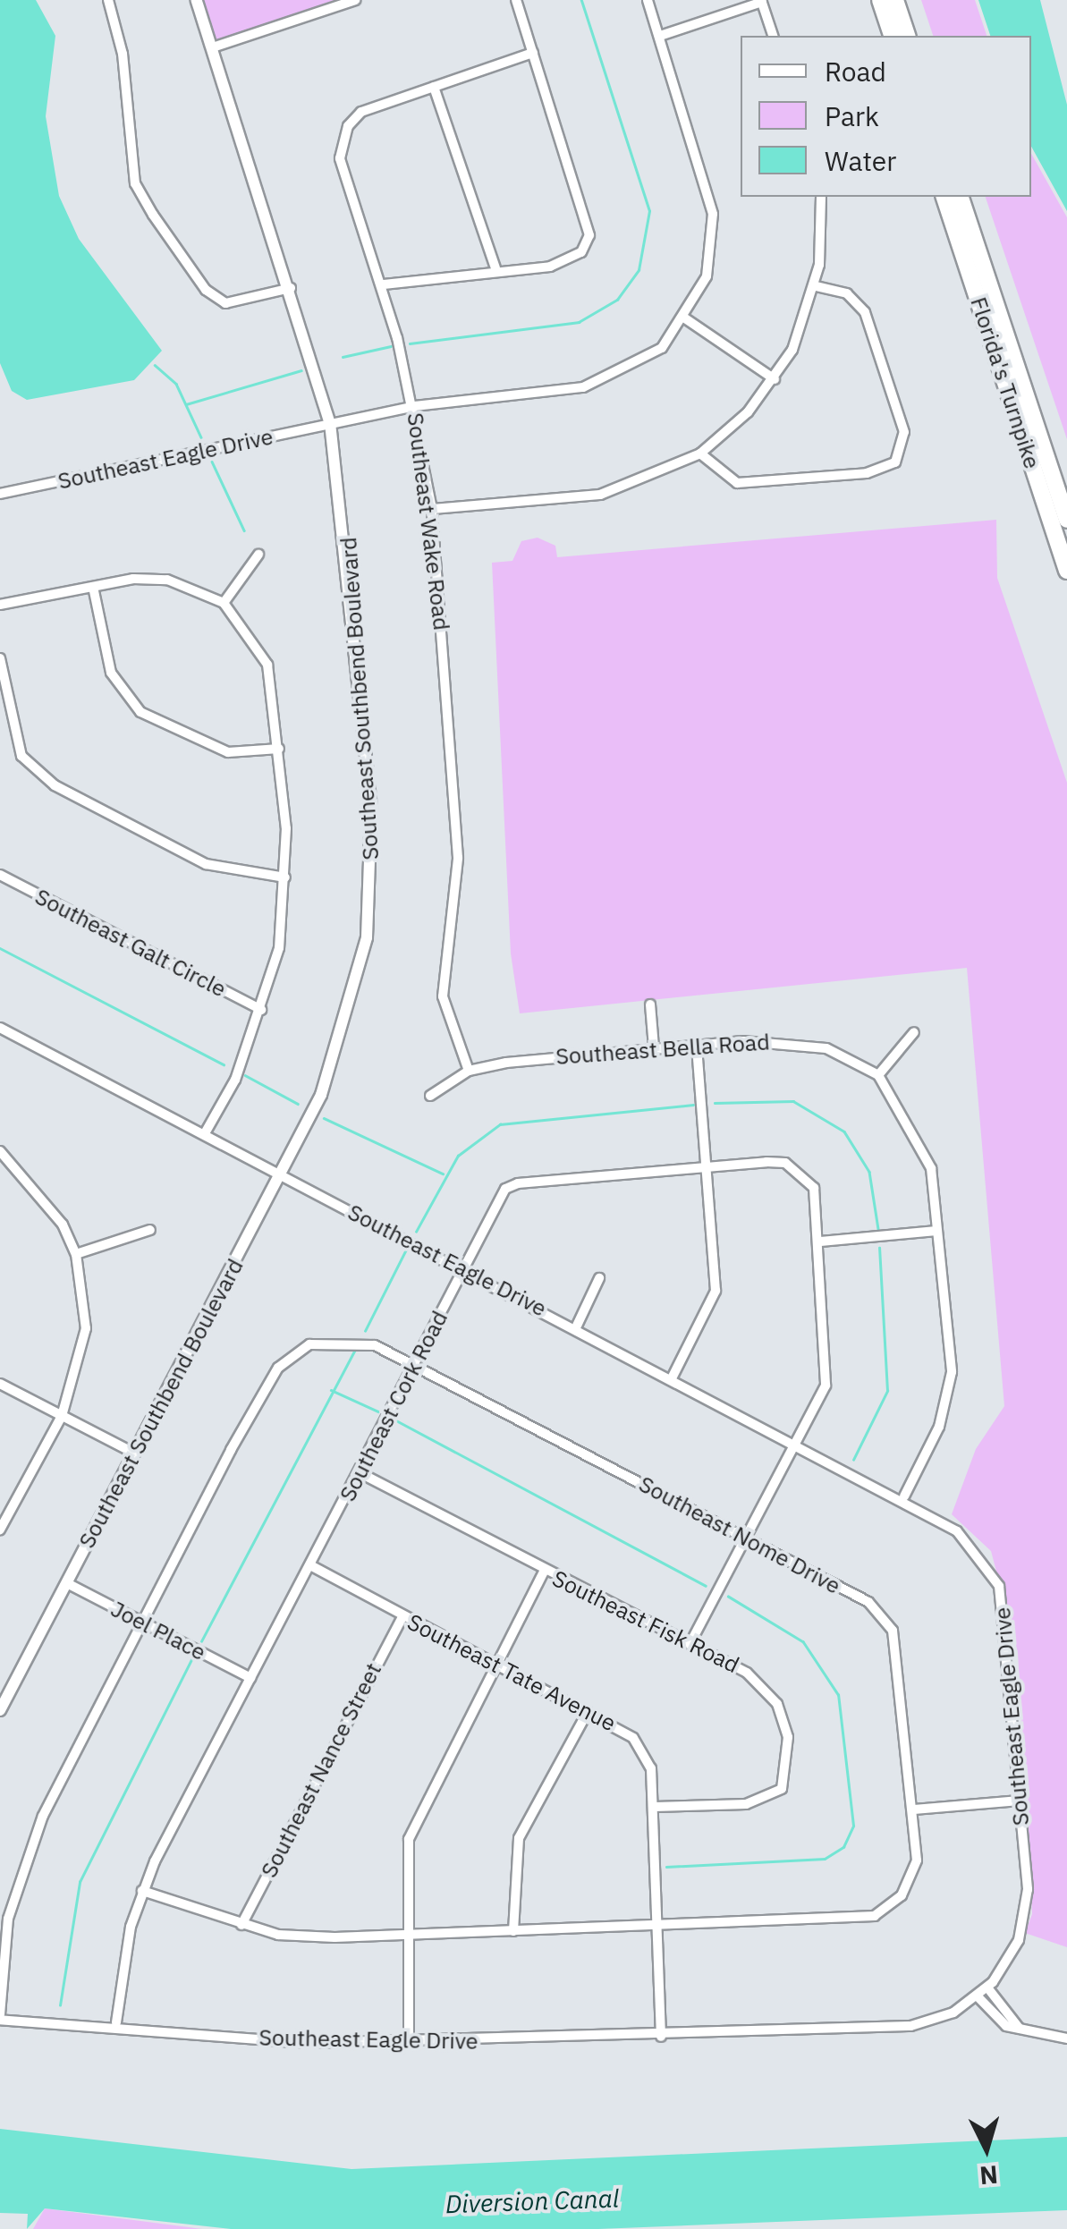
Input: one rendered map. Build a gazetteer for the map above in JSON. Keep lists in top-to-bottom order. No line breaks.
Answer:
{"streets":{"highway":["Florida's Turnpike"],"street":["Southeast Eagle Drive","Southeast Wake Road","Southeast Southbend Boulevard","Southeast Galt Circle","Southeast Bella Road","Southeast Cork Road","Southeast Nome Drive","Southeast Fisk Road","Joel Place","Southeast Tate Avenue","Southeast Nance Street"]},"crossings":[["Southeast Eagle Drive","Southeast Wake Road"],["Southeast Eagle Drive","Southeast Southbend Boulevard"],["Southeast Eagle Drive","Southeast Cork Road"],["Southeast Eagle Drive","Southeast Nome Drive"],["Southeast Eagle Drive","Southeast Tate Avenue"],["Southeast Wake Road","Southeast Bella Road"],["Southeast Southbend Boulevard","Joel Place"],["Southeast Cork Road","Southeast Nome Drive"],["Southeast Cork Road","Southeast Fisk Road"],["Southeast Cork Road","Joel Place"],["Southeast Cork Road","Southeast Tate Avenue"],["Southeast Nome Drive","Joel Place"],["Southeast Nome Drive","Southeast Tate Avenue"],["Southeast Nome Drive","Southeast Nance Street"],["Southeast Fisk Road","Southeast Tate Avenue"],["Southeast Tate Avenue","Southeast Nance Street"]],"water":["Diversion Canal"],"legend":["Road","Park","Water"],"north":"bottom"}
